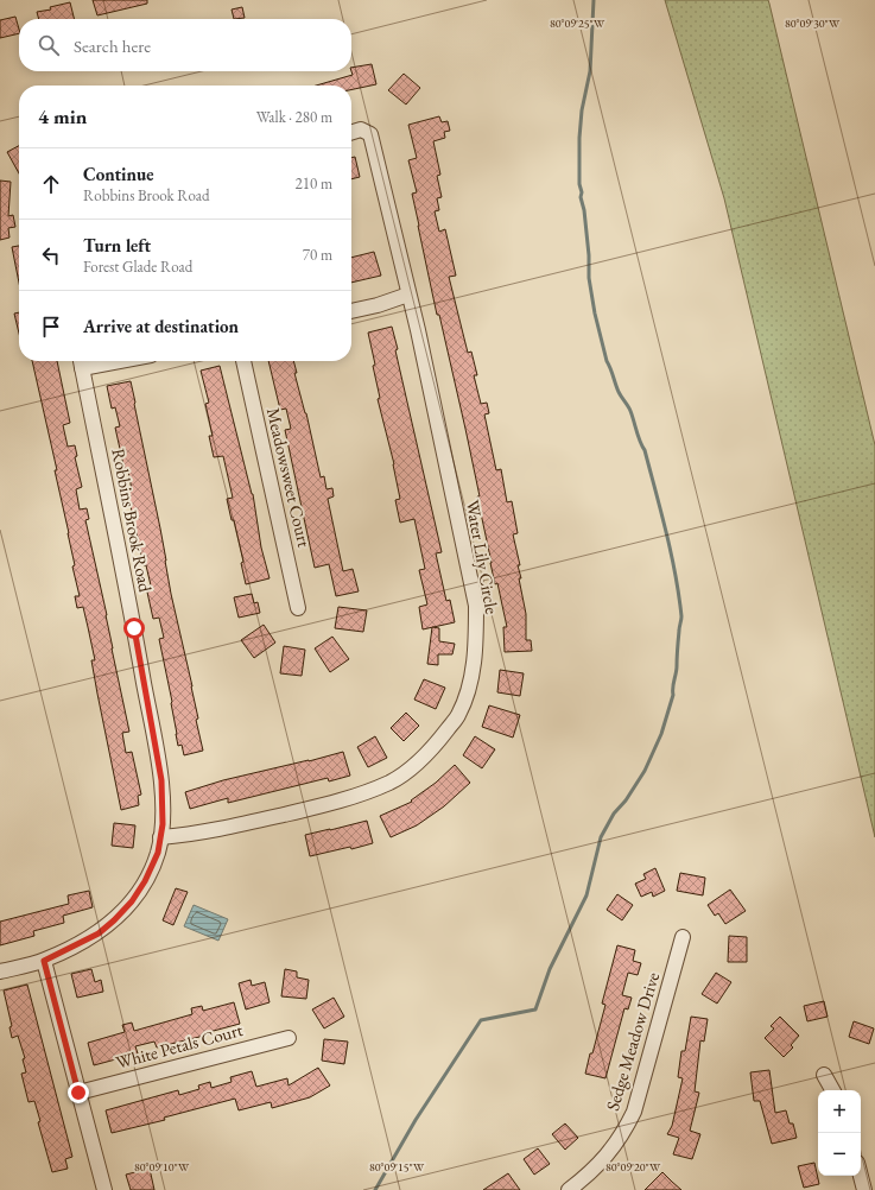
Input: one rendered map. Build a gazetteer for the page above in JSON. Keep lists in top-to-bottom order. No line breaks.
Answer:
{"streets":{"street":["Meadowsweet Court","Robbins Brook Road","Water Lily Circle","Sedge Meadow Drive","White Petals Court"]},"crossings":[["Robbins Brook Road","Water Lily Circle"]],"page":{"search":"Search here","heading":["4 min","Walk · 280 m"],"list":[["Continue","Robbins Brook Road","210 m"],["Turn left","Forest Glade Road","70 m"],"Arrive at destination"],"map_buttons":["+","−"]},"coordinates":["80°09'25\"W","80°09'30\"W","80°09'10\"W","80°09'15\"W","80°09'20\"W"]}
